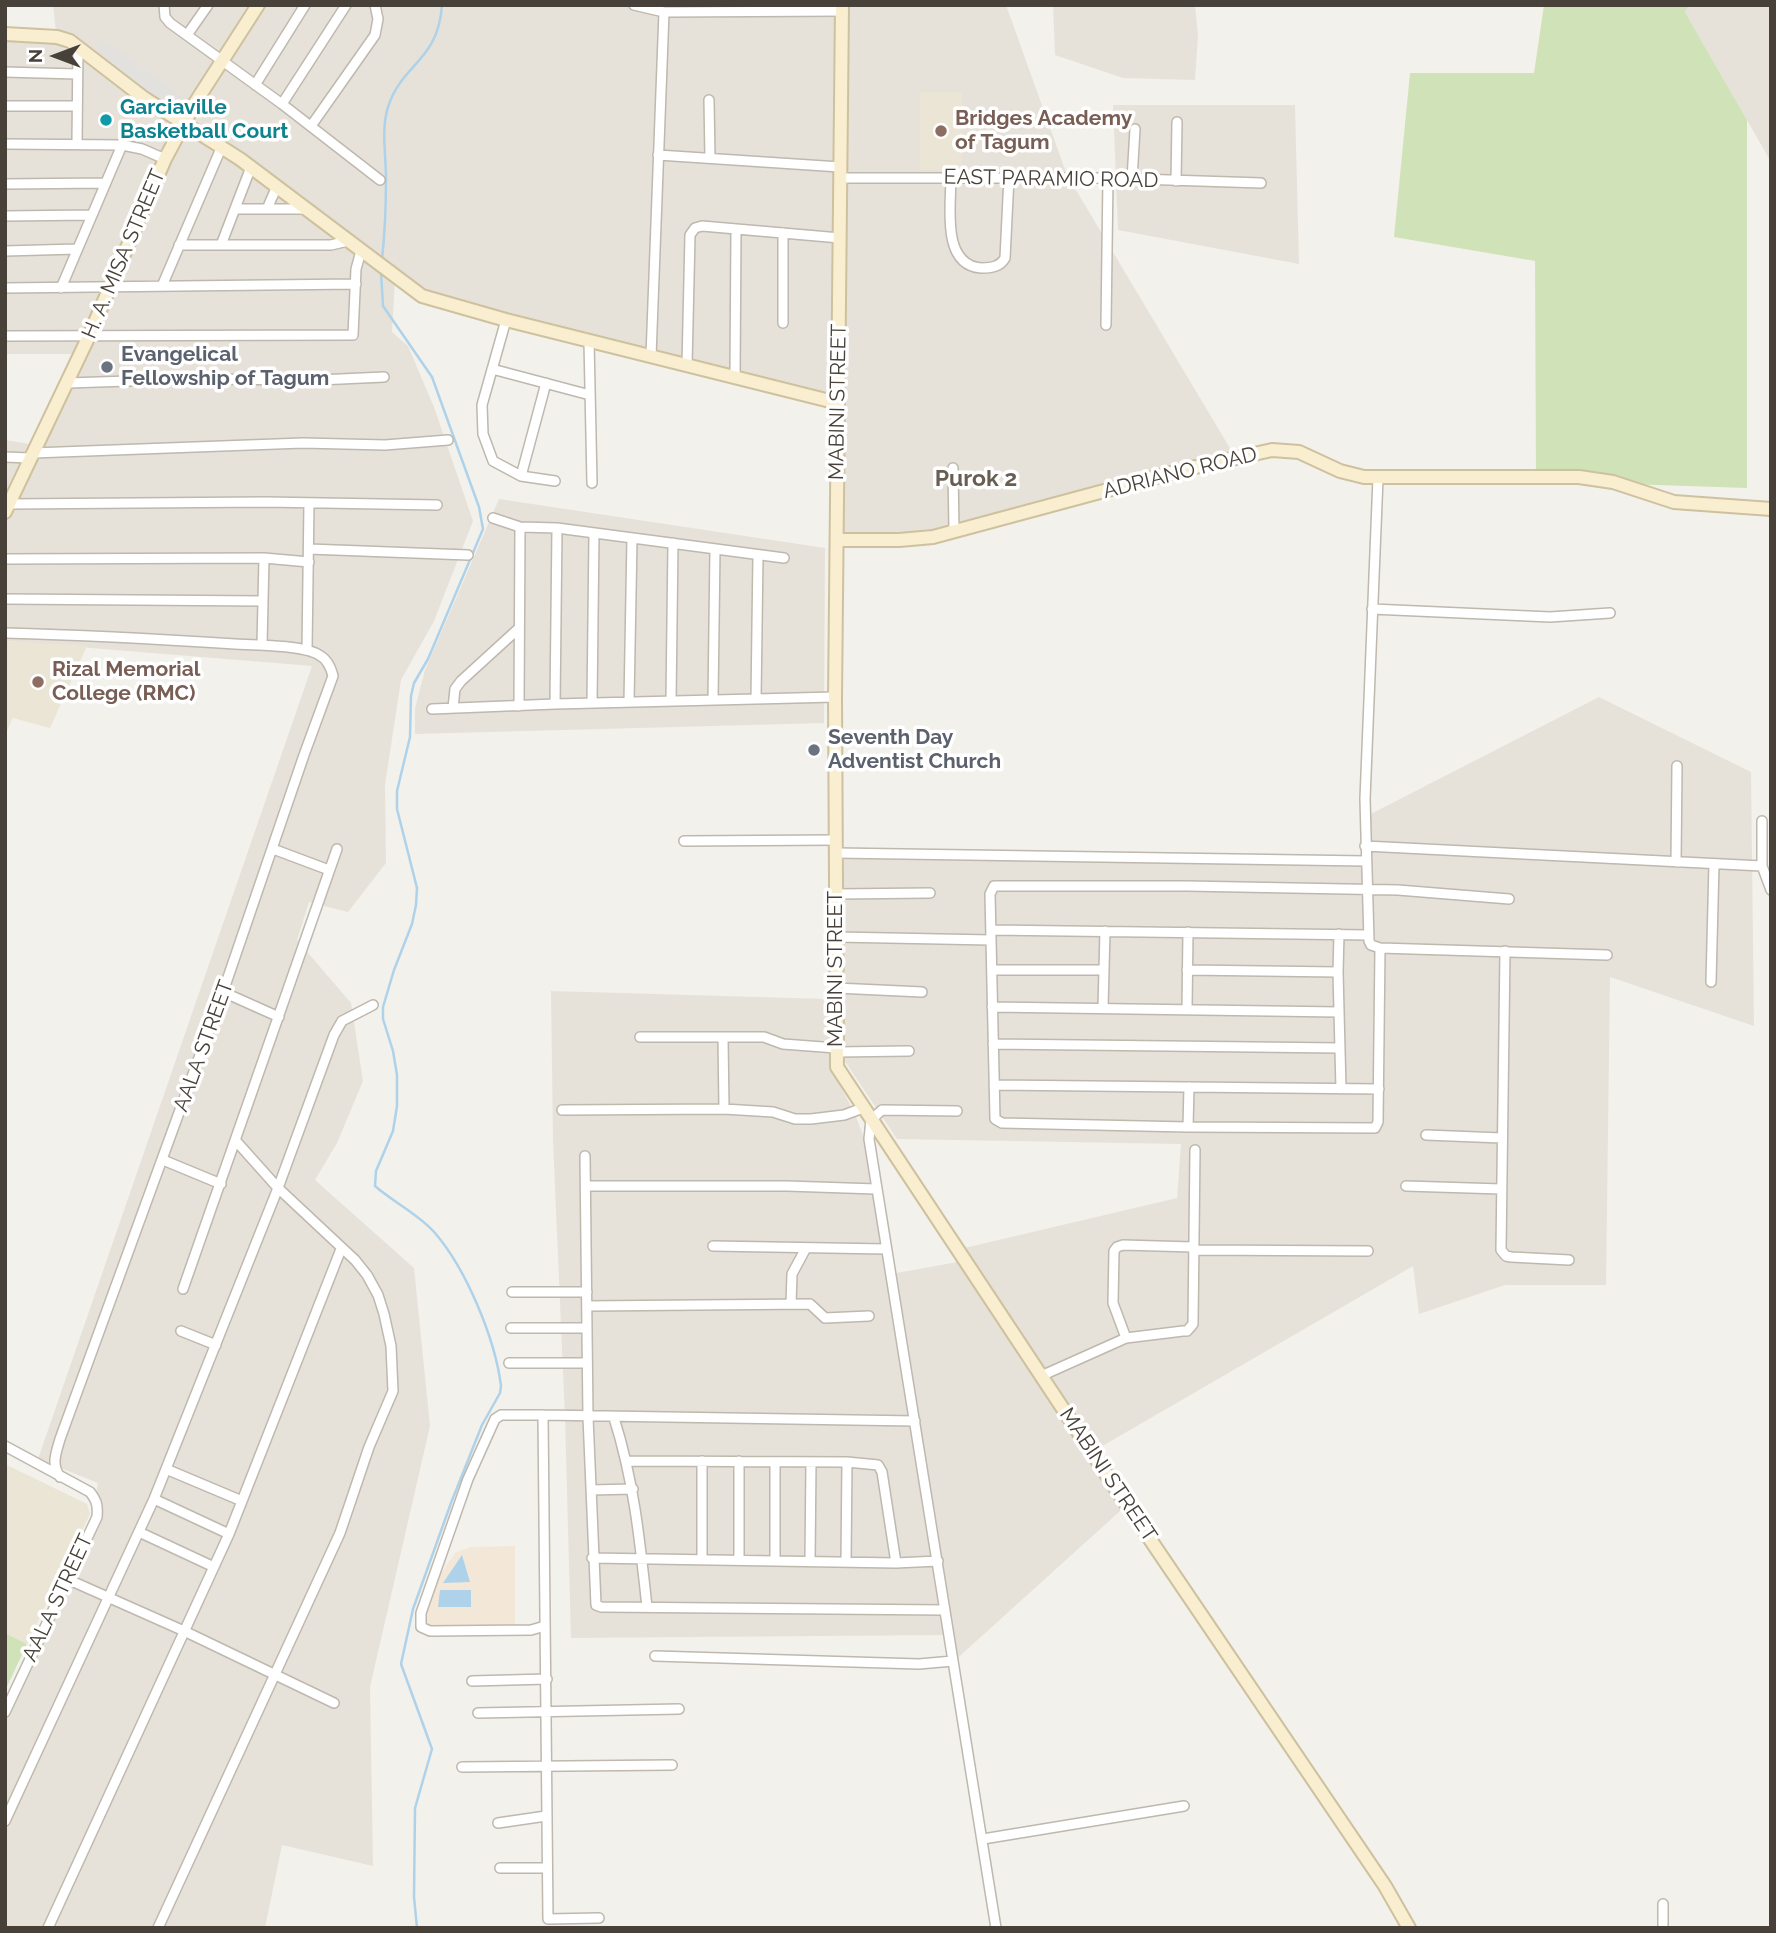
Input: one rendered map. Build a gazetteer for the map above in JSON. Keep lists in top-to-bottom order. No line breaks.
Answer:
{"streets":{"street":["EAST PARAMIO ROAD","H. A. MISA STREET","MABINI STREET","ADRIANO ROAD","AALA STREET"]},"crossings":[["EAST PARAMIO ROAD","MABINI STREET"],["MABINI STREET","ADRIANO ROAD"]],"districts":["Purok 2"],"places":["Garciaville Basketball Court","Bridges Academy of Tagum","Evangelical Fellowship of Tagum","Rizal Memorial College (RMC)","Seventh Day Adventist Church"],"north":"left"}
